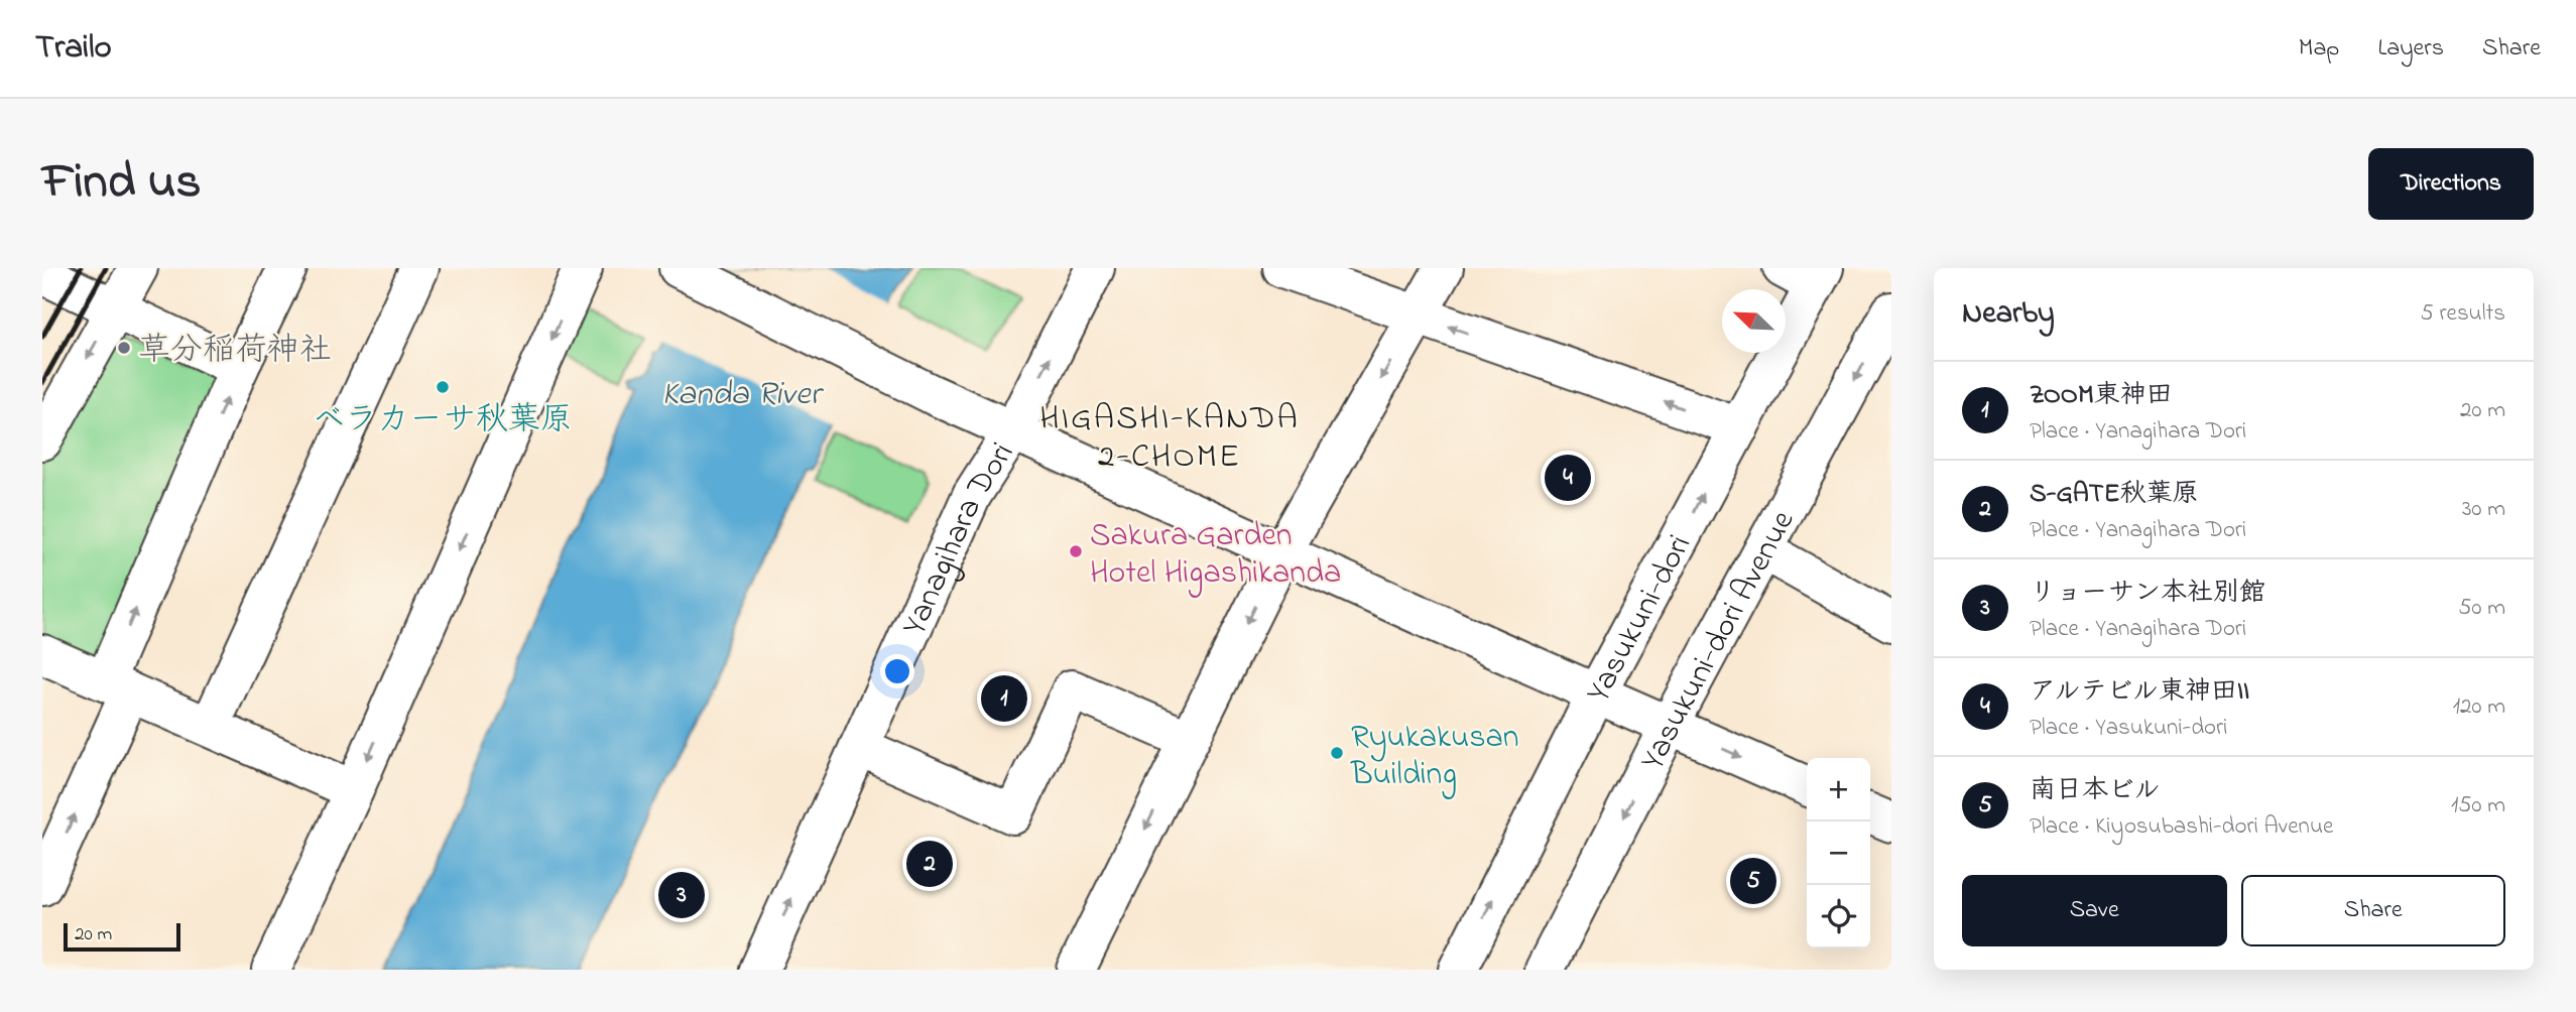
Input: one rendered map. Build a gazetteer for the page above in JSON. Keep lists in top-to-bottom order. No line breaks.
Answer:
{"streets":{"street":["Yanagihara Dori","Yasukuni-dori","Yasukuni-dori Avenue"]},"one_way":["Yasukuni-dori Avenue"],"districts":["HIGASHI-KANDA 2-CHOME"],"water":["Kanda River"],"places":["草分稲荷神社","ベラカーサ秋葉原","Sakura Garden Hotel Higashikanda","Ryukakusan Building"],"scale_bar":"20 m","north":"top left","page":{"header":"Trailo","nav":["Map","Layers","Share"],"title":"Find us","buttons":["Directions",["Save","Share"]],"heading":["Nearby","5 results"],"list":[{"mark":"1","name":"ZOOM東神田","note":"Place · Yanagihara Dori","value":"20 m"},{"mark":"2","name":"S-GATE秋葉原","note":"Place · Yanagihara Dori","value":"30 m"},{"mark":"3","name":"リョーサン本社別館","note":"Place · Yanagihara Dori","value":"50 m"},{"mark":"4","name":"アルテビル東神田II","note":"Place · Yasukuni-dori","value":"120 m"},{"mark":"5","name":"南日本ビル","note":"Place · Kiyosubashi-dori Avenue","value":"150 m"}],"pins":["4","1","2","5","3"],"map_buttons":["+","−"],"scale":"20 m"}}
